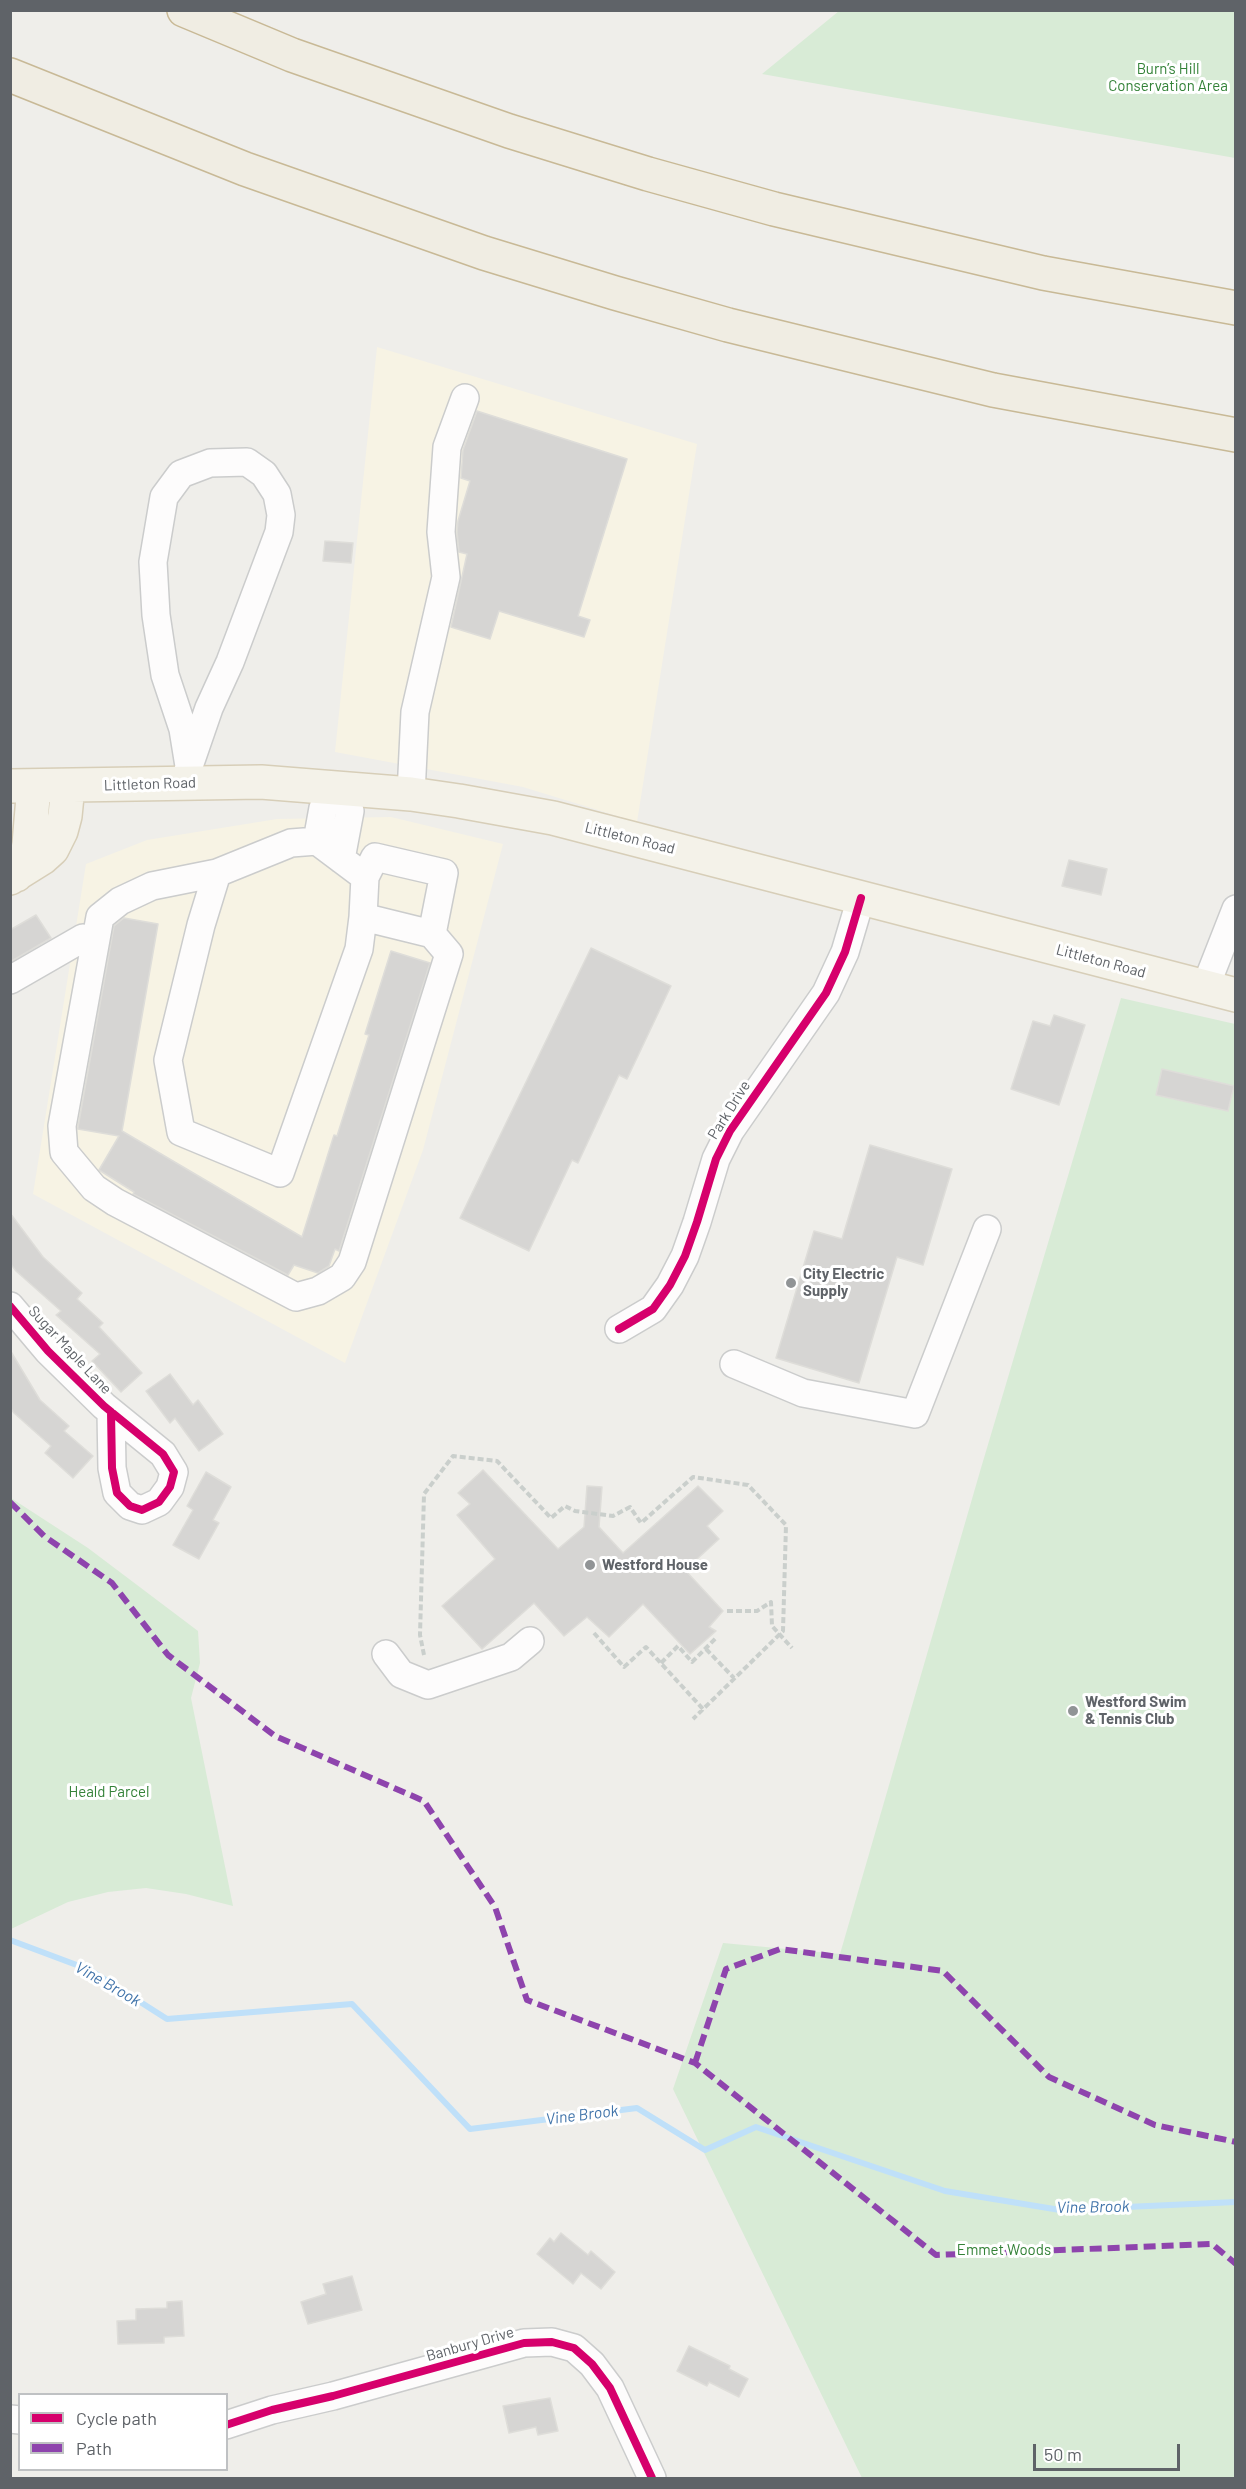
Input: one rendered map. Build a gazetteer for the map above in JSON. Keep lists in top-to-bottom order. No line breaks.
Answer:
{"streets":{"main road":["Littleton Road"],"street":["Park Drive","Sugar Maple Lane","Banbury Drive"]},"crossings":[["Littleton Road","Park Drive"]],"water":["Vine Brook"],"parks":["Burn’s Hill Conservation Area","Heald Parcel","Emmet Woods"],"places":["City Electric Supply","Westford House","Westford Swim & Tennis Club"],"legend":["Cycle path","Path"],"scale_bar":"50 m"}
